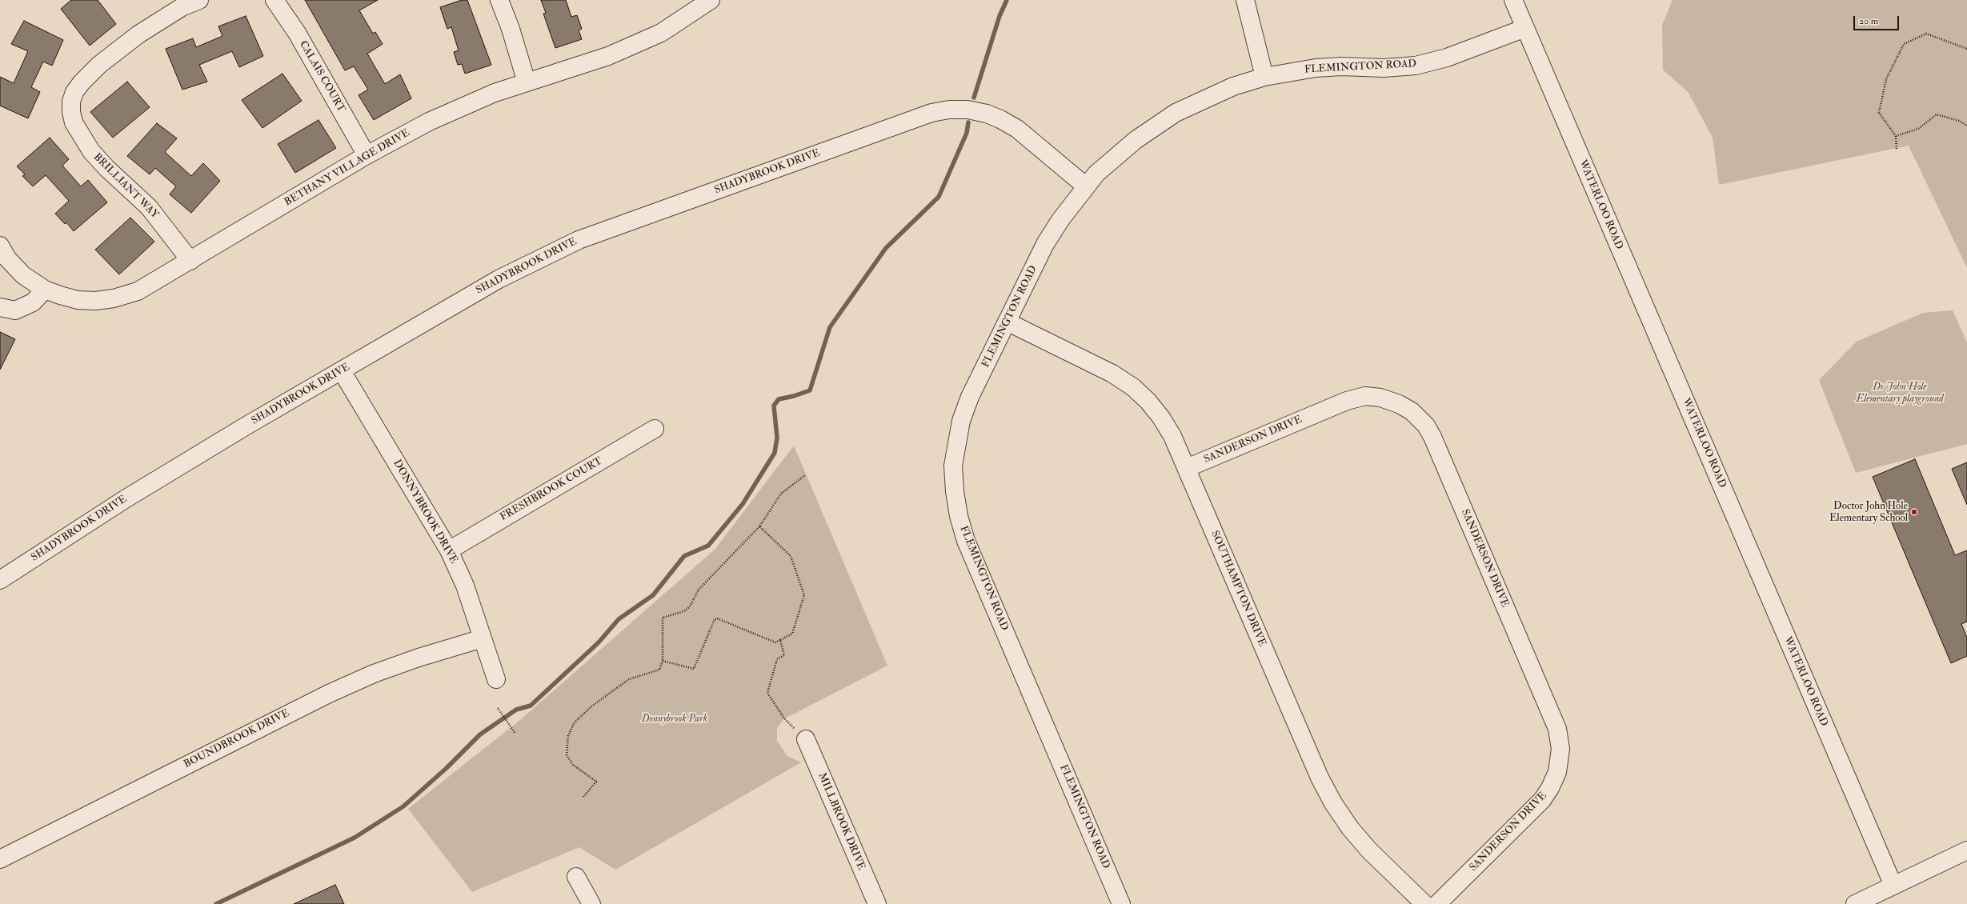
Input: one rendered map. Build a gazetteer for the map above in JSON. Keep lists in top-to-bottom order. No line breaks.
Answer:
{"streets":{"street":["FLEMINGTON ROAD","CALAIS COURT","BETHANY VILLAGE DRIVE","SHADYBROOK DRIVE","BRILLIANT WAY","WATERLOO ROAD","SANDERSON DRIVE","FRESHBROOK COURT","DONNYBROOK DRIVE","SOUTHAMPTON DRIVE","BOUNDBROOK DRIVE","MILLBROOK DRIVE"]},"crossings":[["FLEMINGTON ROAD","SHADYBROOK DRIVE"],["FLEMINGTON ROAD","WATERLOO ROAD"],["FLEMINGTON ROAD","SOUTHAMPTON DRIVE"],["CALAIS COURT","BETHANY VILLAGE DRIVE"],["BETHANY VILLAGE DRIVE","BRILLIANT WAY"],["SHADYBROOK DRIVE","DONNYBROOK DRIVE"],["SANDERSON DRIVE","SOUTHAMPTON DRIVE"],["FRESHBROOK COURT","DONNYBROOK DRIVE"],["DONNYBROOK DRIVE","BOUNDBROOK DRIVE"]],"parks":["Dr John Hole Elementary playground","Donnybrook Park"],"places":["Doctor John Hole Elementary School"],"scale_bar":"20 m"}
